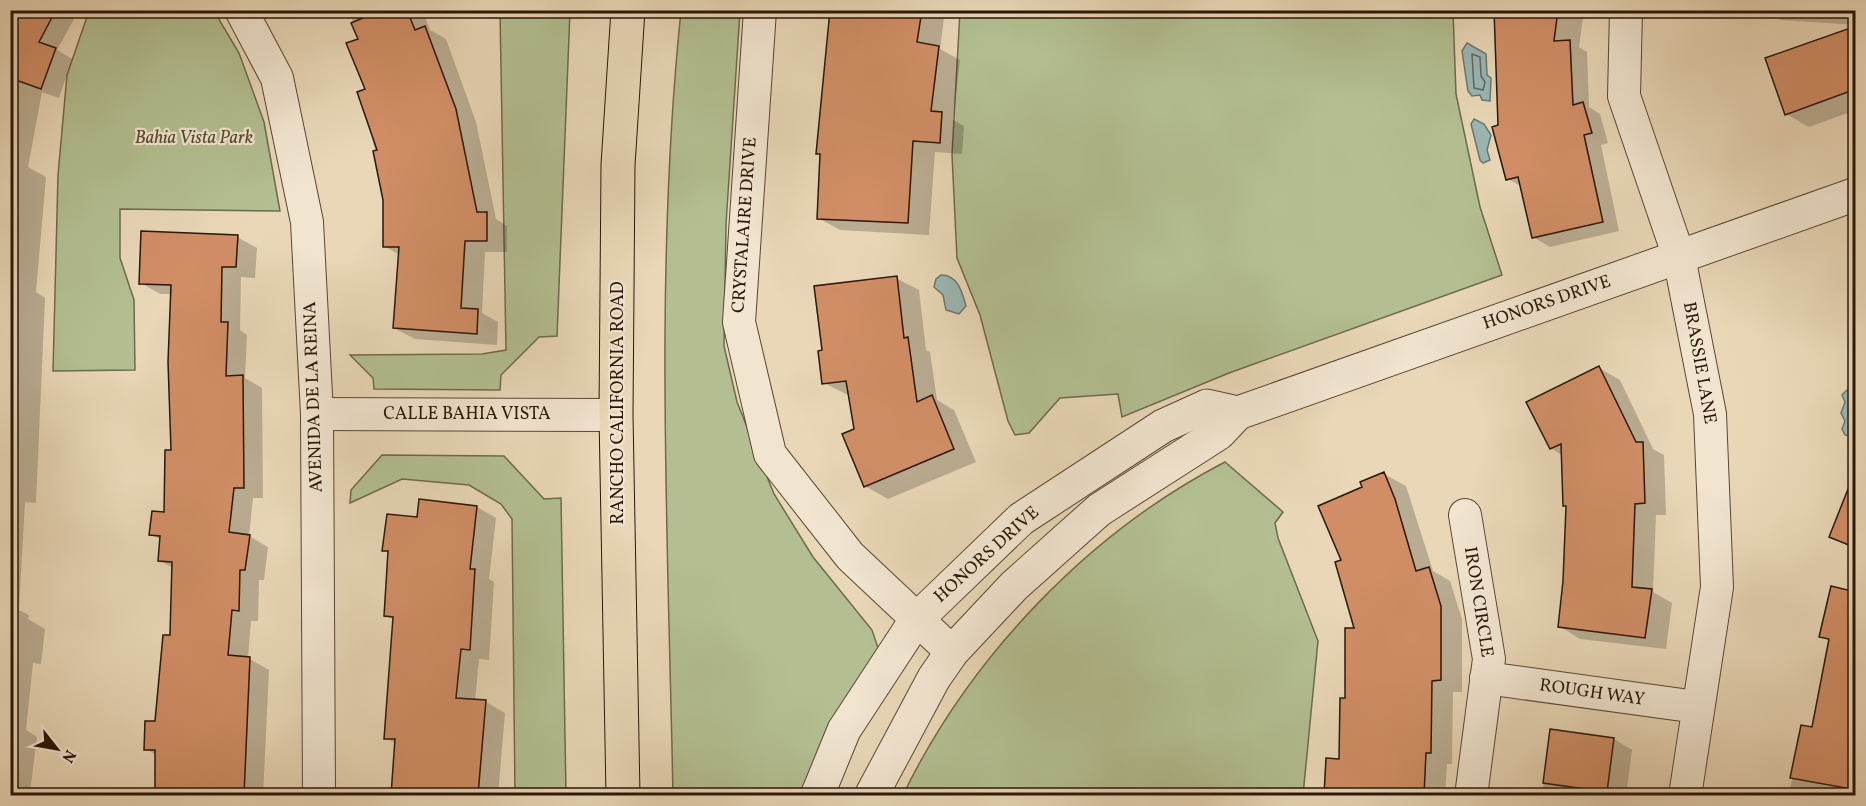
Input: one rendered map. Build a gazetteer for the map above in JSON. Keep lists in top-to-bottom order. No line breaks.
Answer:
{"streets":{"main road":["RANCHO CALIFORNIA ROAD"],"street":["CRYSTALAIRE DRIVE","HONORS DRIVE","BRASSIE LANE","AVENIDA DE LA REINA","CALLE BAHIA VISTA","IRON CIRCLE","ROUGH WAY"]},"crossings":[["CRYSTALAIRE DRIVE","HONORS DRIVE"],["HONORS DRIVE","BRASSIE LANE"],["BRASSIE LANE","ROUGH WAY"],["AVENIDA DE LA REINA","CALLE BAHIA VISTA"],["RANCHO CALIFORNIA ROAD","CALLE BAHIA VISTA"],["IRON CIRCLE","ROUGH WAY"]],"parks":["Bahia Vista Park"],"north":"bottom right"}
